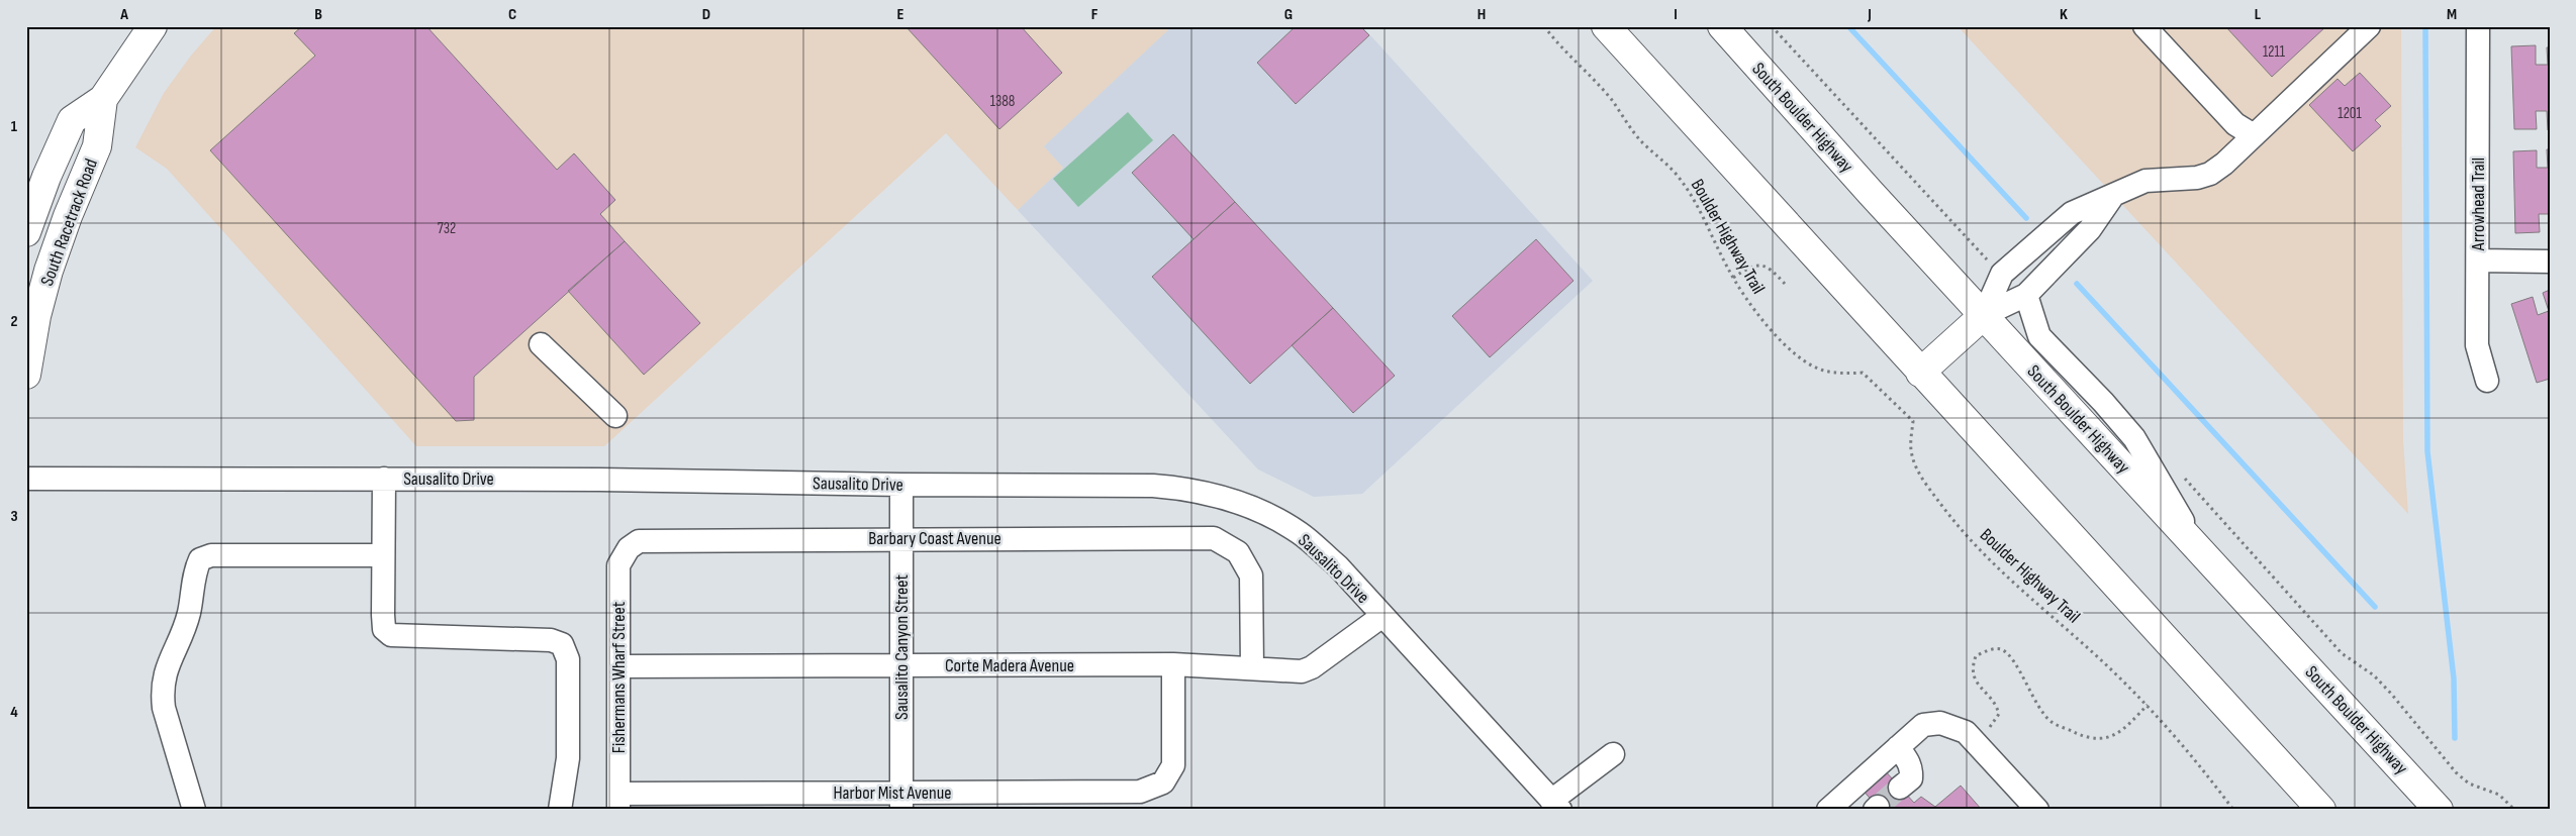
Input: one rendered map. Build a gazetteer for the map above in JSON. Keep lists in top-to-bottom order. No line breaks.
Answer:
{"streets":{"main road":["South Boulder Highway","South Racetrack Road"],"street":["Arrowhead Trail","Sausalito Drive","Barbary Coast Avenue","Sausalito Canyon Street","Corte Madera Avenue","Fishermans Wharf Street","Harbor Mist Avenue"],"path":["Boulder Highway Trail"]},"crossings":[["Sausalito Drive","Sausalito Canyon Street"],["Sausalito Drive","Corte Madera Avenue"],["Barbary Coast Avenue","Sausalito Canyon Street"],["Barbary Coast Avenue","Corte Madera Avenue"],["Barbary Coast Avenue","Fishermans Wharf Street"],["Sausalito Canyon Street","Corte Madera Avenue"],["Sausalito Canyon Street","Harbor Mist Avenue"],["Corte Madera Avenue","Fishermans Wharf Street"],["Corte Madera Avenue","Harbor Mist Avenue"],["Fishermans Wharf Street","Harbor Mist Avenue"]],"house_numbers":["1211","1388","1201","732"],"grid":{"columns":["A","B","C","D","E","F","G","H","I","J","K","L","M"],"rows":["1","2","3","4"]}}
